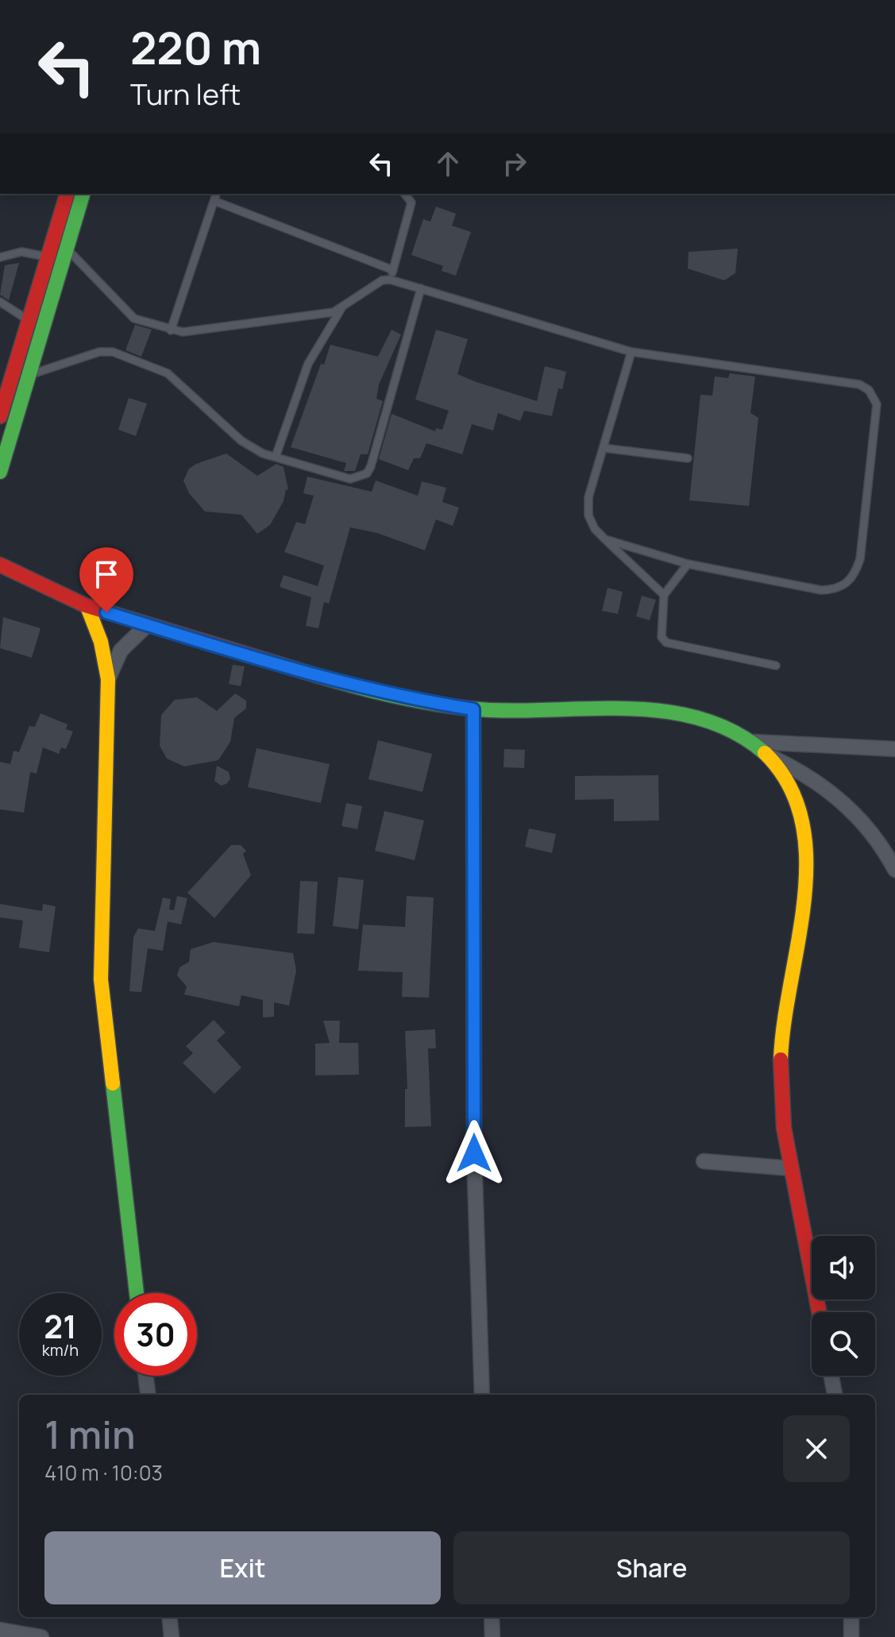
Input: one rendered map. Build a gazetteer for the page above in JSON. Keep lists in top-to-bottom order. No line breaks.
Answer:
{"page":{"turn":["220 m","Turn left"],"speed":"21 km/h","limit":"30","heading":["1 min","410 m · 10:03"],"buttons":["Exit","Share"]}}
